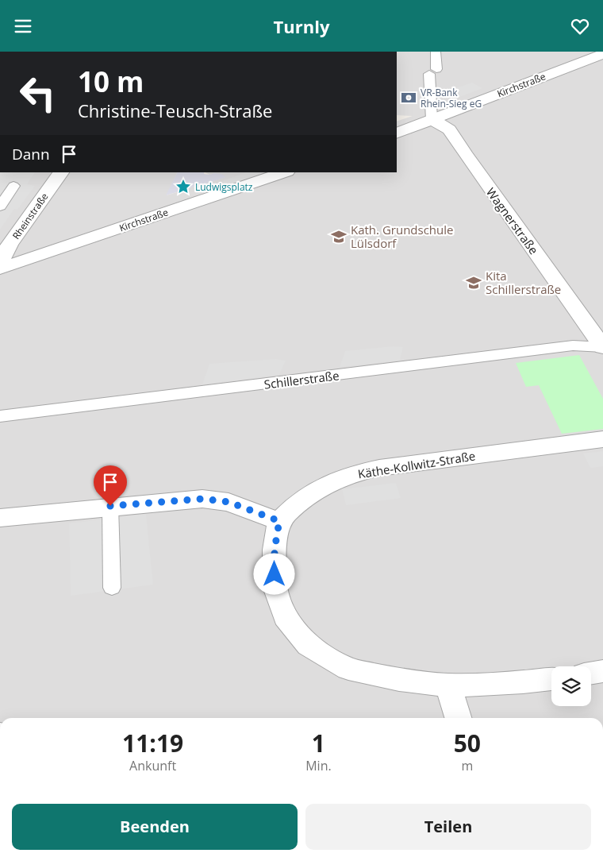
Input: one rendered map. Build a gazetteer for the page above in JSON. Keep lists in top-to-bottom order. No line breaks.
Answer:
{"streets":{"street":["Kirchstraße","Rheinstraße","Wagnerstraße","Käthe-Kollwitz-Straße"],"lane":["Schillerstraße"]},"crossings":[["Kirchstraße","Wagnerstraße"],["Wagnerstraße","Schillerstraße"]],"places":{"bank":["VR-Bank Rhein-Sieg eG"],"place":["Ludwigsplatz"],"school or university":["Kath. Grundschule Lülsdorf","Kita Schillerstraße"]},"page":{"header":"Turnly","turn":["10 m","Christine-Teusch-Straße"],"then":"Dann","eta":["11:19","Ankunft","1","Min.","50","m"],"buttons":["Beenden","Teilen"]}}
